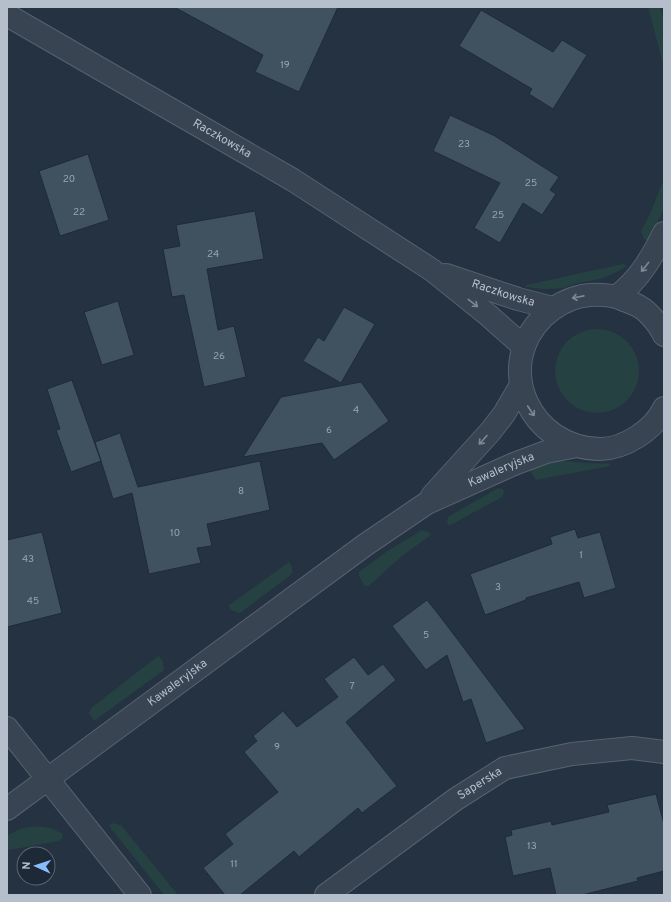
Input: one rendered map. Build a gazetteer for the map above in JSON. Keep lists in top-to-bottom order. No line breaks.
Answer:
{"streets":{"street":["Raczkowska","Kawaleryjska","Saperska"]},"house_numbers":["19","23","20","25","22","25","24","26","4","6","8","10","1","43","3","45","5","7","9","13","11"],"north":"left"}
